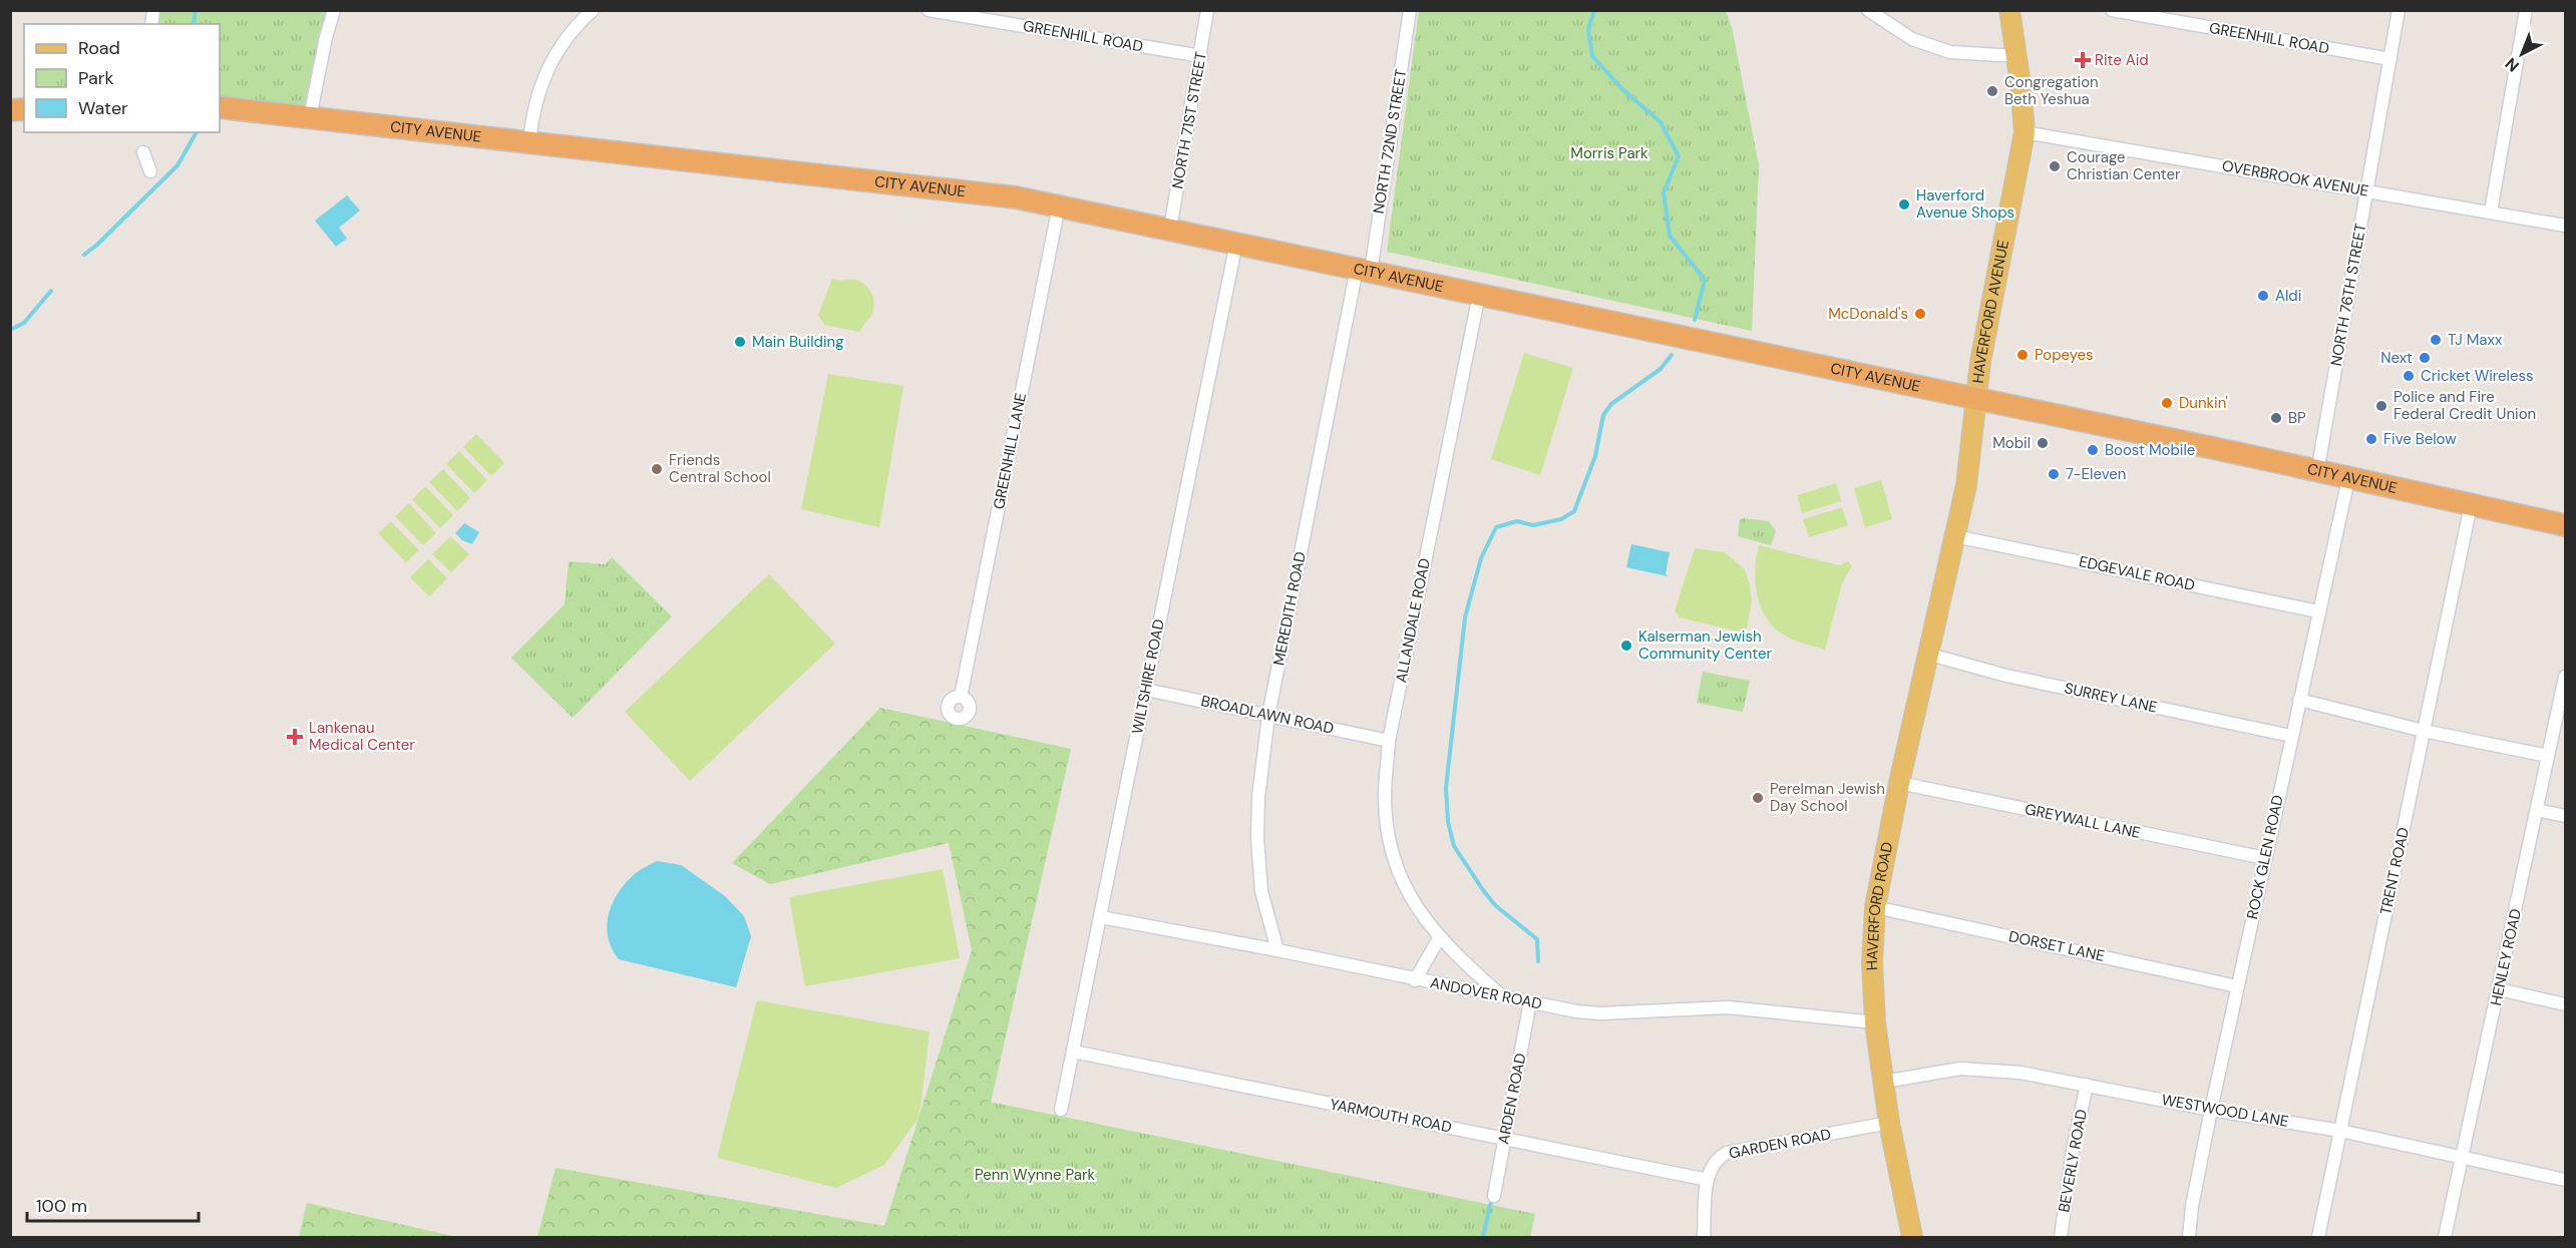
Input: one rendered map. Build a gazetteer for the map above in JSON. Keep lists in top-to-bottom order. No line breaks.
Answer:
{"streets":{"highway":["CITY AVENUE"],"main road":["HAVERFORD AVENUE","HAVERFORD ROAD"],"street":["GREENHILL ROAD","NORTH 71ST STREET","NORTH 72ND STREET","OVERBROOK AVENUE","NORTH 76TH STREET","GREENHILL LANE","EDGEVALE ROAD","MEREDITH ROAD","ALLANDALE ROAD","WILTSHIRE ROAD","SURREY LANE","BROADLAWN ROAD","GREYWALL LANE","ROCK GLEN ROAD","TRENT ROAD","DORSET LANE","HENLEY ROAD","ANDOVER ROAD","ARDEN ROAD","WESTWOOD LANE","YARMOUTH ROAD","GARDEN ROAD","BEVERLY ROAD"]},"crossings":[["GREENHILL ROAD","NORTH 71ST STREET"],["GREENHILL ROAD","NORTH 76TH STREET"],["NORTH 71ST STREET","CITY AVENUE"],["CITY AVENUE","NORTH 72ND STREET"],["CITY AVENUE","NORTH 76TH STREET"],["CITY AVENUE","HAVERFORD AVENUE"],["CITY AVENUE","GREENHILL LANE"],["CITY AVENUE","MEREDITH ROAD"],["CITY AVENUE","ALLANDALE ROAD"],["CITY AVENUE","WILTSHIRE ROAD"],["CITY AVENUE","ROCK GLEN ROAD"],["CITY AVENUE","TRENT ROAD"],["CITY AVENUE","HAVERFORD ROAD"],["NORTH 72ND STREET","MEREDITH ROAD"],["OVERBROOK AVENUE","NORTH 76TH STREET"],["OVERBROOK AVENUE","HAVERFORD AVENUE"],["HAVERFORD AVENUE","HAVERFORD ROAD"],["EDGEVALE ROAD","ROCK GLEN ROAD"],["EDGEVALE ROAD","HAVERFORD ROAD"],["MEREDITH ROAD","BROADLAWN ROAD"],["MEREDITH ROAD","ANDOVER ROAD"],["ALLANDALE ROAD","BROADLAWN ROAD"],["ALLANDALE ROAD","ANDOVER ROAD"],["WILTSHIRE ROAD","BROADLAWN ROAD"],["WILTSHIRE ROAD","ANDOVER ROAD"],["WILTSHIRE ROAD","YARMOUTH ROAD"],["SURREY LANE","ROCK GLEN ROAD"],["SURREY LANE","HAVERFORD ROAD"],["GREYWALL LANE","ROCK GLEN ROAD"],["GREYWALL LANE","HAVERFORD ROAD"],["ROCK GLEN ROAD","DORSET LANE"],["ROCK GLEN ROAD","WESTWOOD LANE"],["TRENT ROAD","WESTWOOD LANE"],["HAVERFORD ROAD","DORSET LANE"],["HAVERFORD ROAD","ANDOVER ROAD"],["HAVERFORD ROAD","WESTWOOD LANE"],["HAVERFORD ROAD","GARDEN ROAD"],["HENLEY ROAD","WESTWOOD LANE"],["ANDOVER ROAD","ARDEN ROAD"],["ARDEN ROAD","YARMOUTH ROAD"],["WESTWOOD LANE","BEVERLY ROAD"],["YARMOUTH ROAD","GARDEN ROAD"]],"parks":["Morris Park","Penn Wynne Park"],"places":{"health":["Rite Aid","Lankenau Medical Center"],"other":["Congregation Beth Yeshua","Courage Christian Center","Haverford Avenue Shops","Aldi","McDonald's","TJ Maxx","Main Building","Popeyes","Next","Cricket Wireless","Dunkin'","Police and Fire Federal Credit Union","BP","Five Below","Mobil","Boost Mobile","Friends Central School","7-Eleven","Kalserman Jewish Community Center","Perelman Jewish Day School"]},"legend":["Road","Park","Water"],"scale_bar":"100 m","north":"bottom left"}
